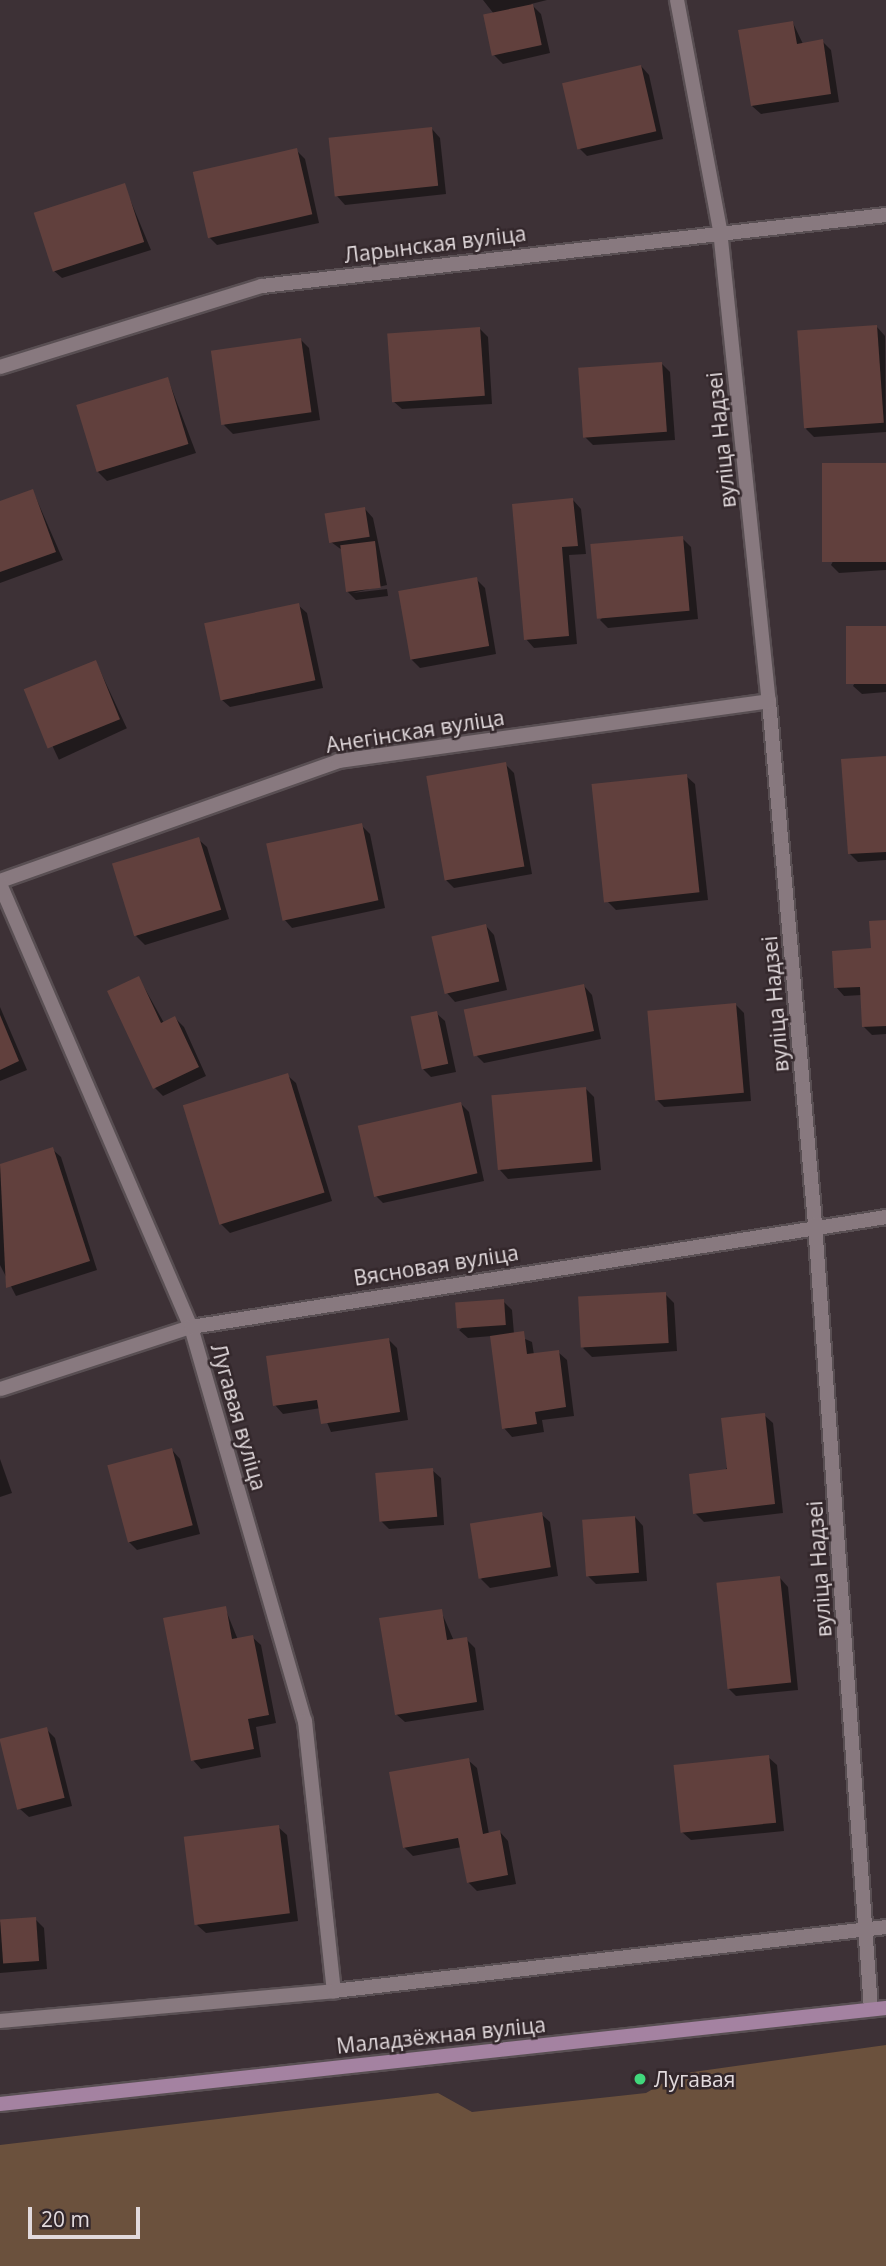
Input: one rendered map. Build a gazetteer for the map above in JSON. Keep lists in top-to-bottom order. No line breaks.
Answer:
{"streets":{"main road":["Маладзёжная вуліца"],"street":["Ларынская вуліца","вуліца Надзеі","Анегінская вуліца","Вясновая вуліца","Лугавая вуліца"]},"crossings":[["Ларынская вуліца","вуліца Надзеі"],["вуліца Надзеі","Анегінская вуліца"],["вуліца Надзеі","Вясновая вуліца"],["вуліца Надзеі","Маладзёжная вуліца"],["Анегінская вуліца","Лугавая вуліца"],["Вясновая вуліца","Лугавая вуліца"]],"places":["Лугавая"],"scale_bar":"20 m"}
